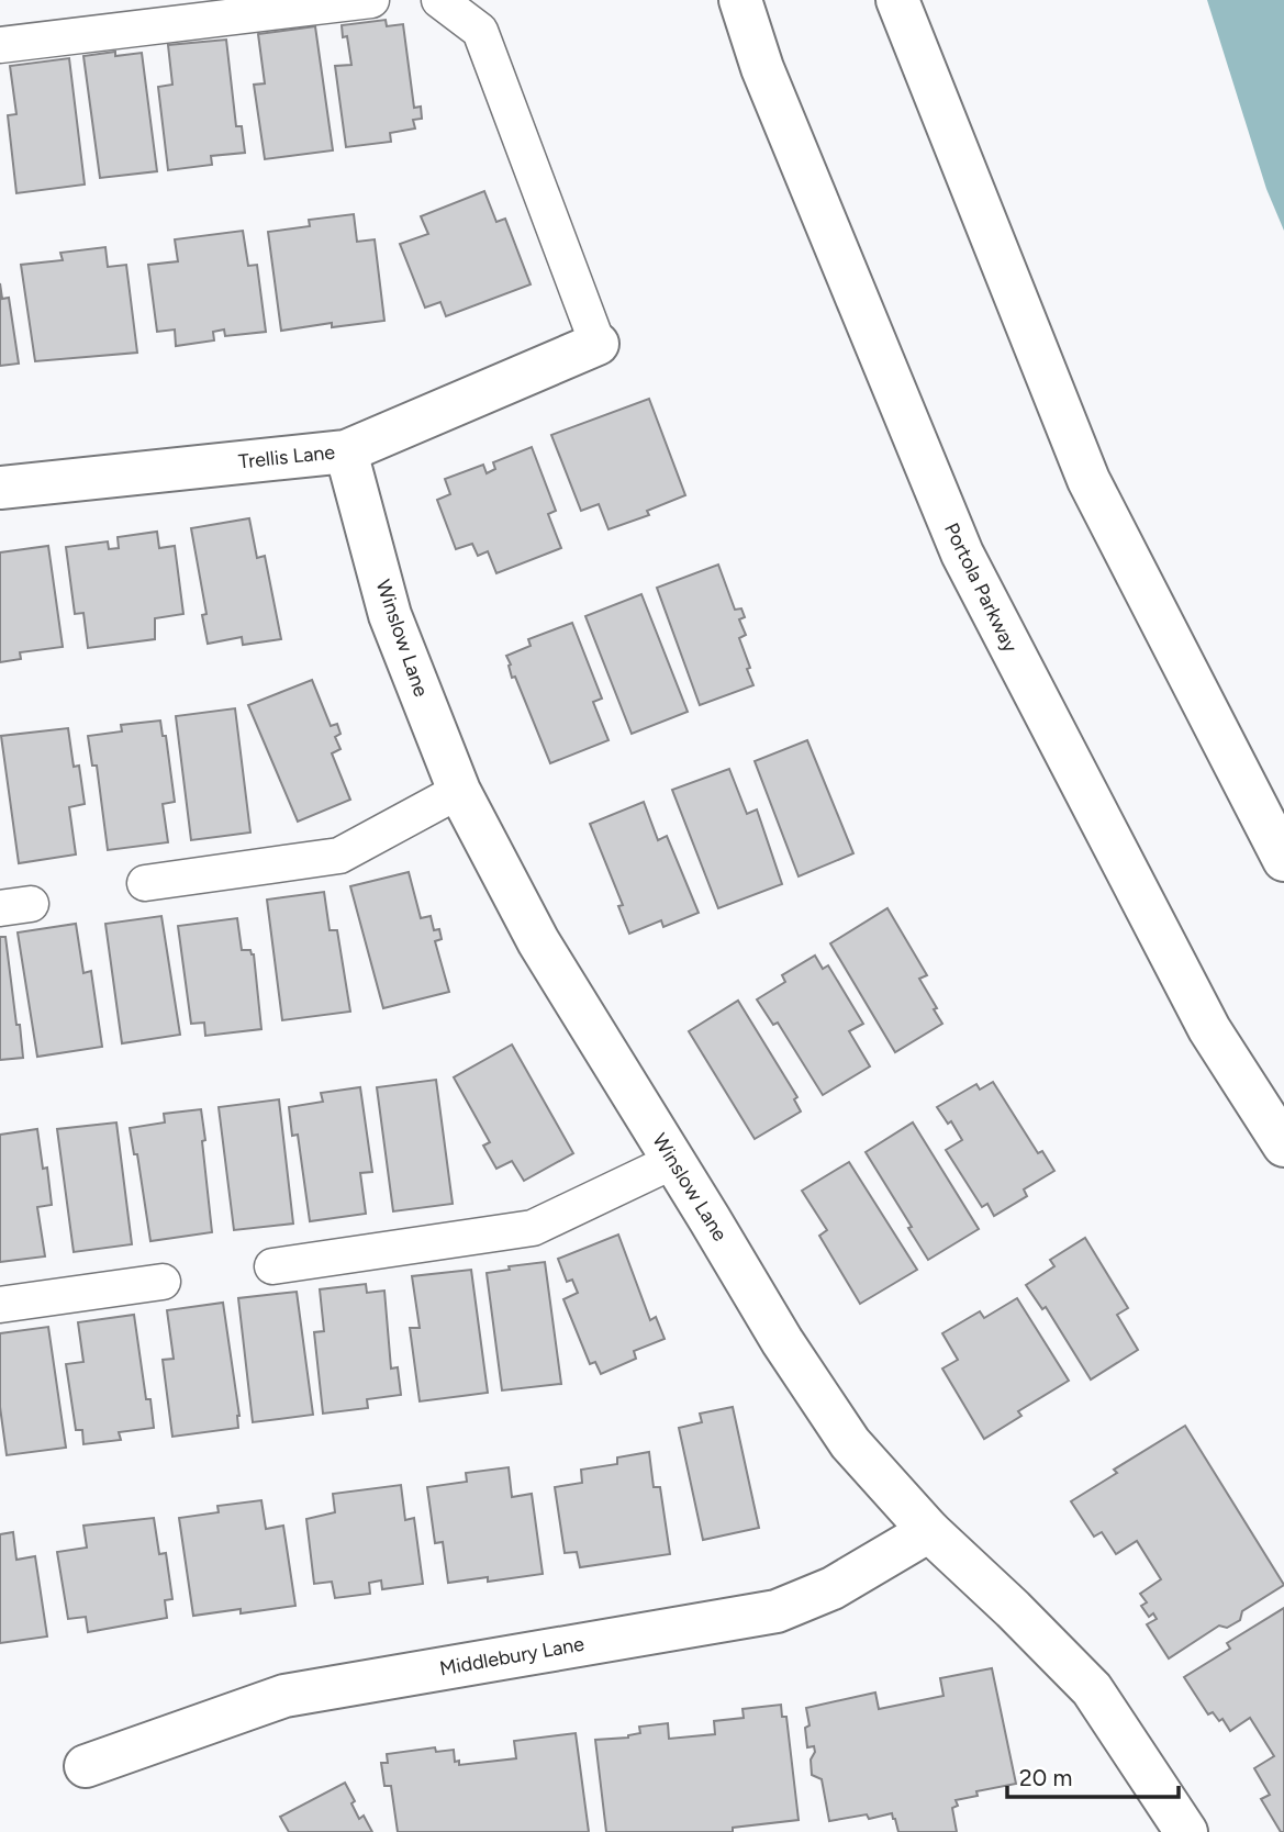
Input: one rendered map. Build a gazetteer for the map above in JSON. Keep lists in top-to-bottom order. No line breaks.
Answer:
{"streets":{"street":["Trellis Lane","Portola Parkway","Winslow Lane","Middlebury Lane"]},"crossings":[["Trellis Lane","Winslow Lane"],["Winslow Lane","Middlebury Lane"]],"scale_bar":"20 m"}
